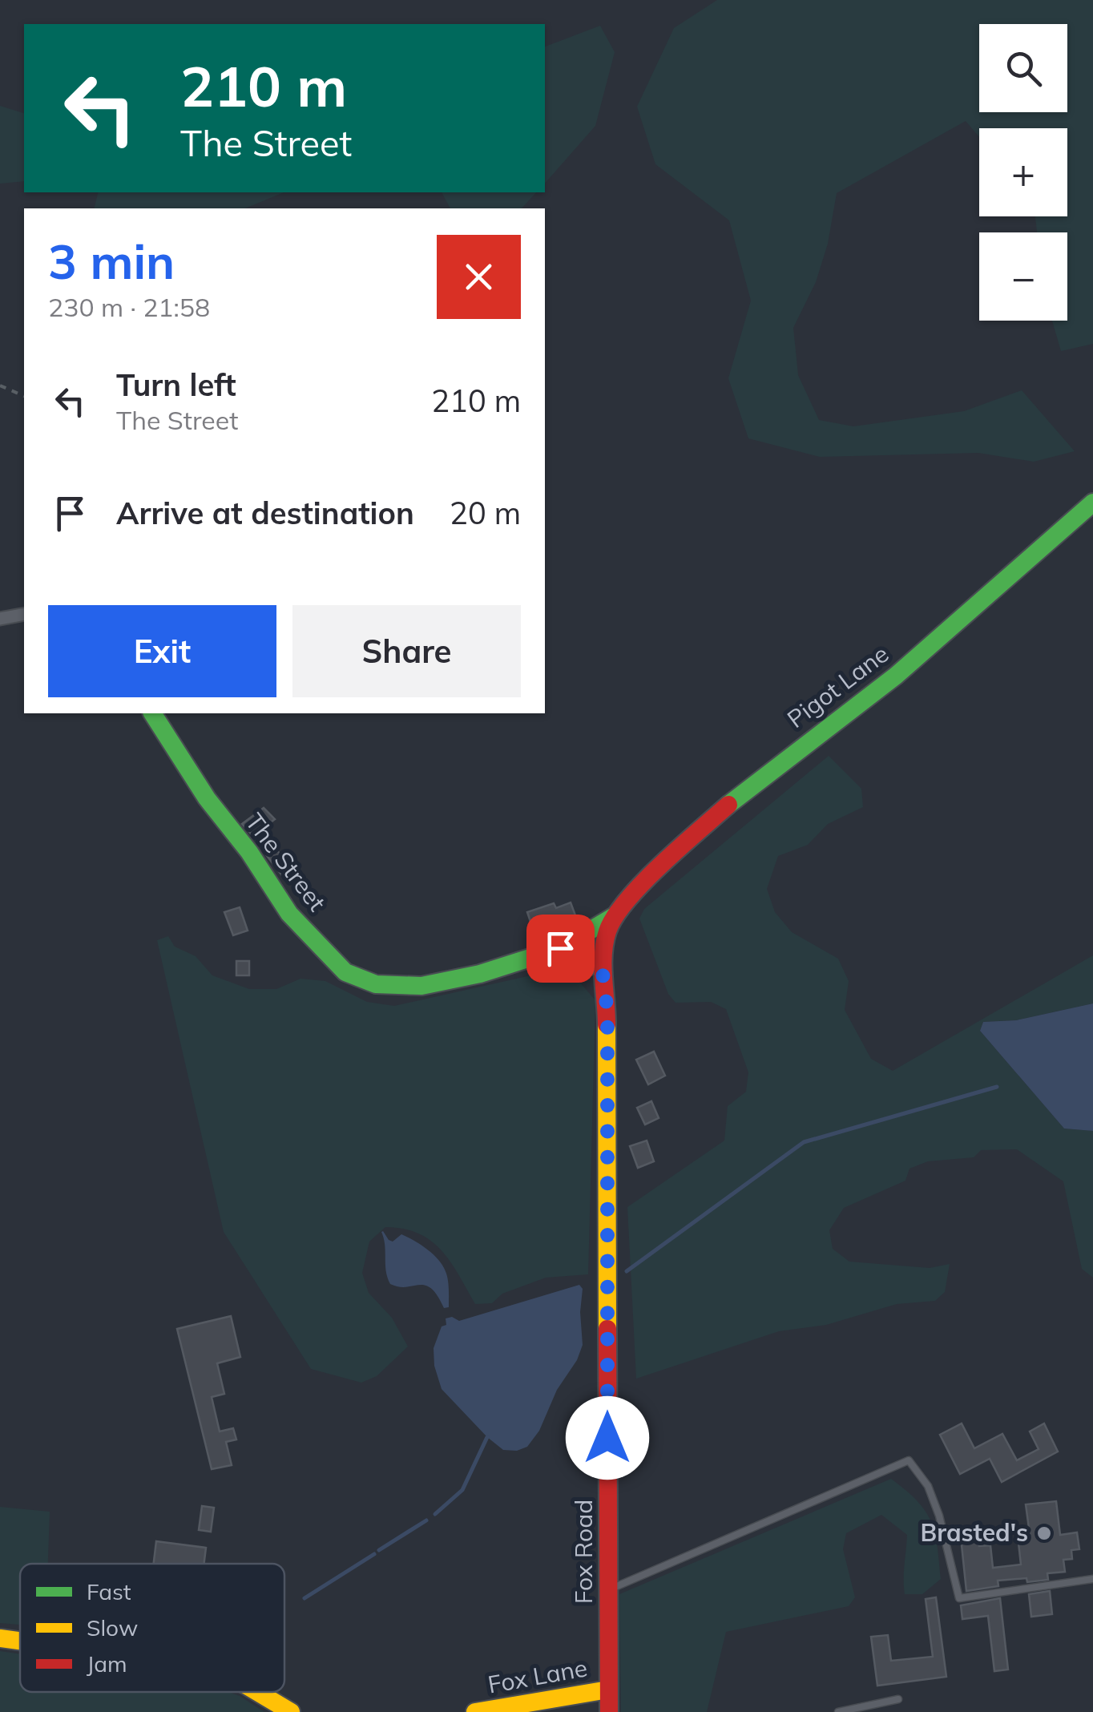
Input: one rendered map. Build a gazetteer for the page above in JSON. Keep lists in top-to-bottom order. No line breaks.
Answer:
{"streets":{"street":["Pigot Lane","The Street","Fox Road","Fox Lane"]},"crossings":[["Pigot Lane","The Street"],["Pigot Lane","Fox Road"],["The Street","Fox Road"],["Fox Road","Fox Lane"]],"places":["Brasted's"],"legend":["Fast","Slow","Jam"],"page":{"map_buttons":["+","−"],"turn":["210 m","The Street"],"heading":["3 min","230 m · 21:58"],"list":[{"name":"Turn left","note":"The Street","value":"210 m"},{"name":"Arrive at destination","value":"20 m"}],"buttons":["Exit","Share"]}}
